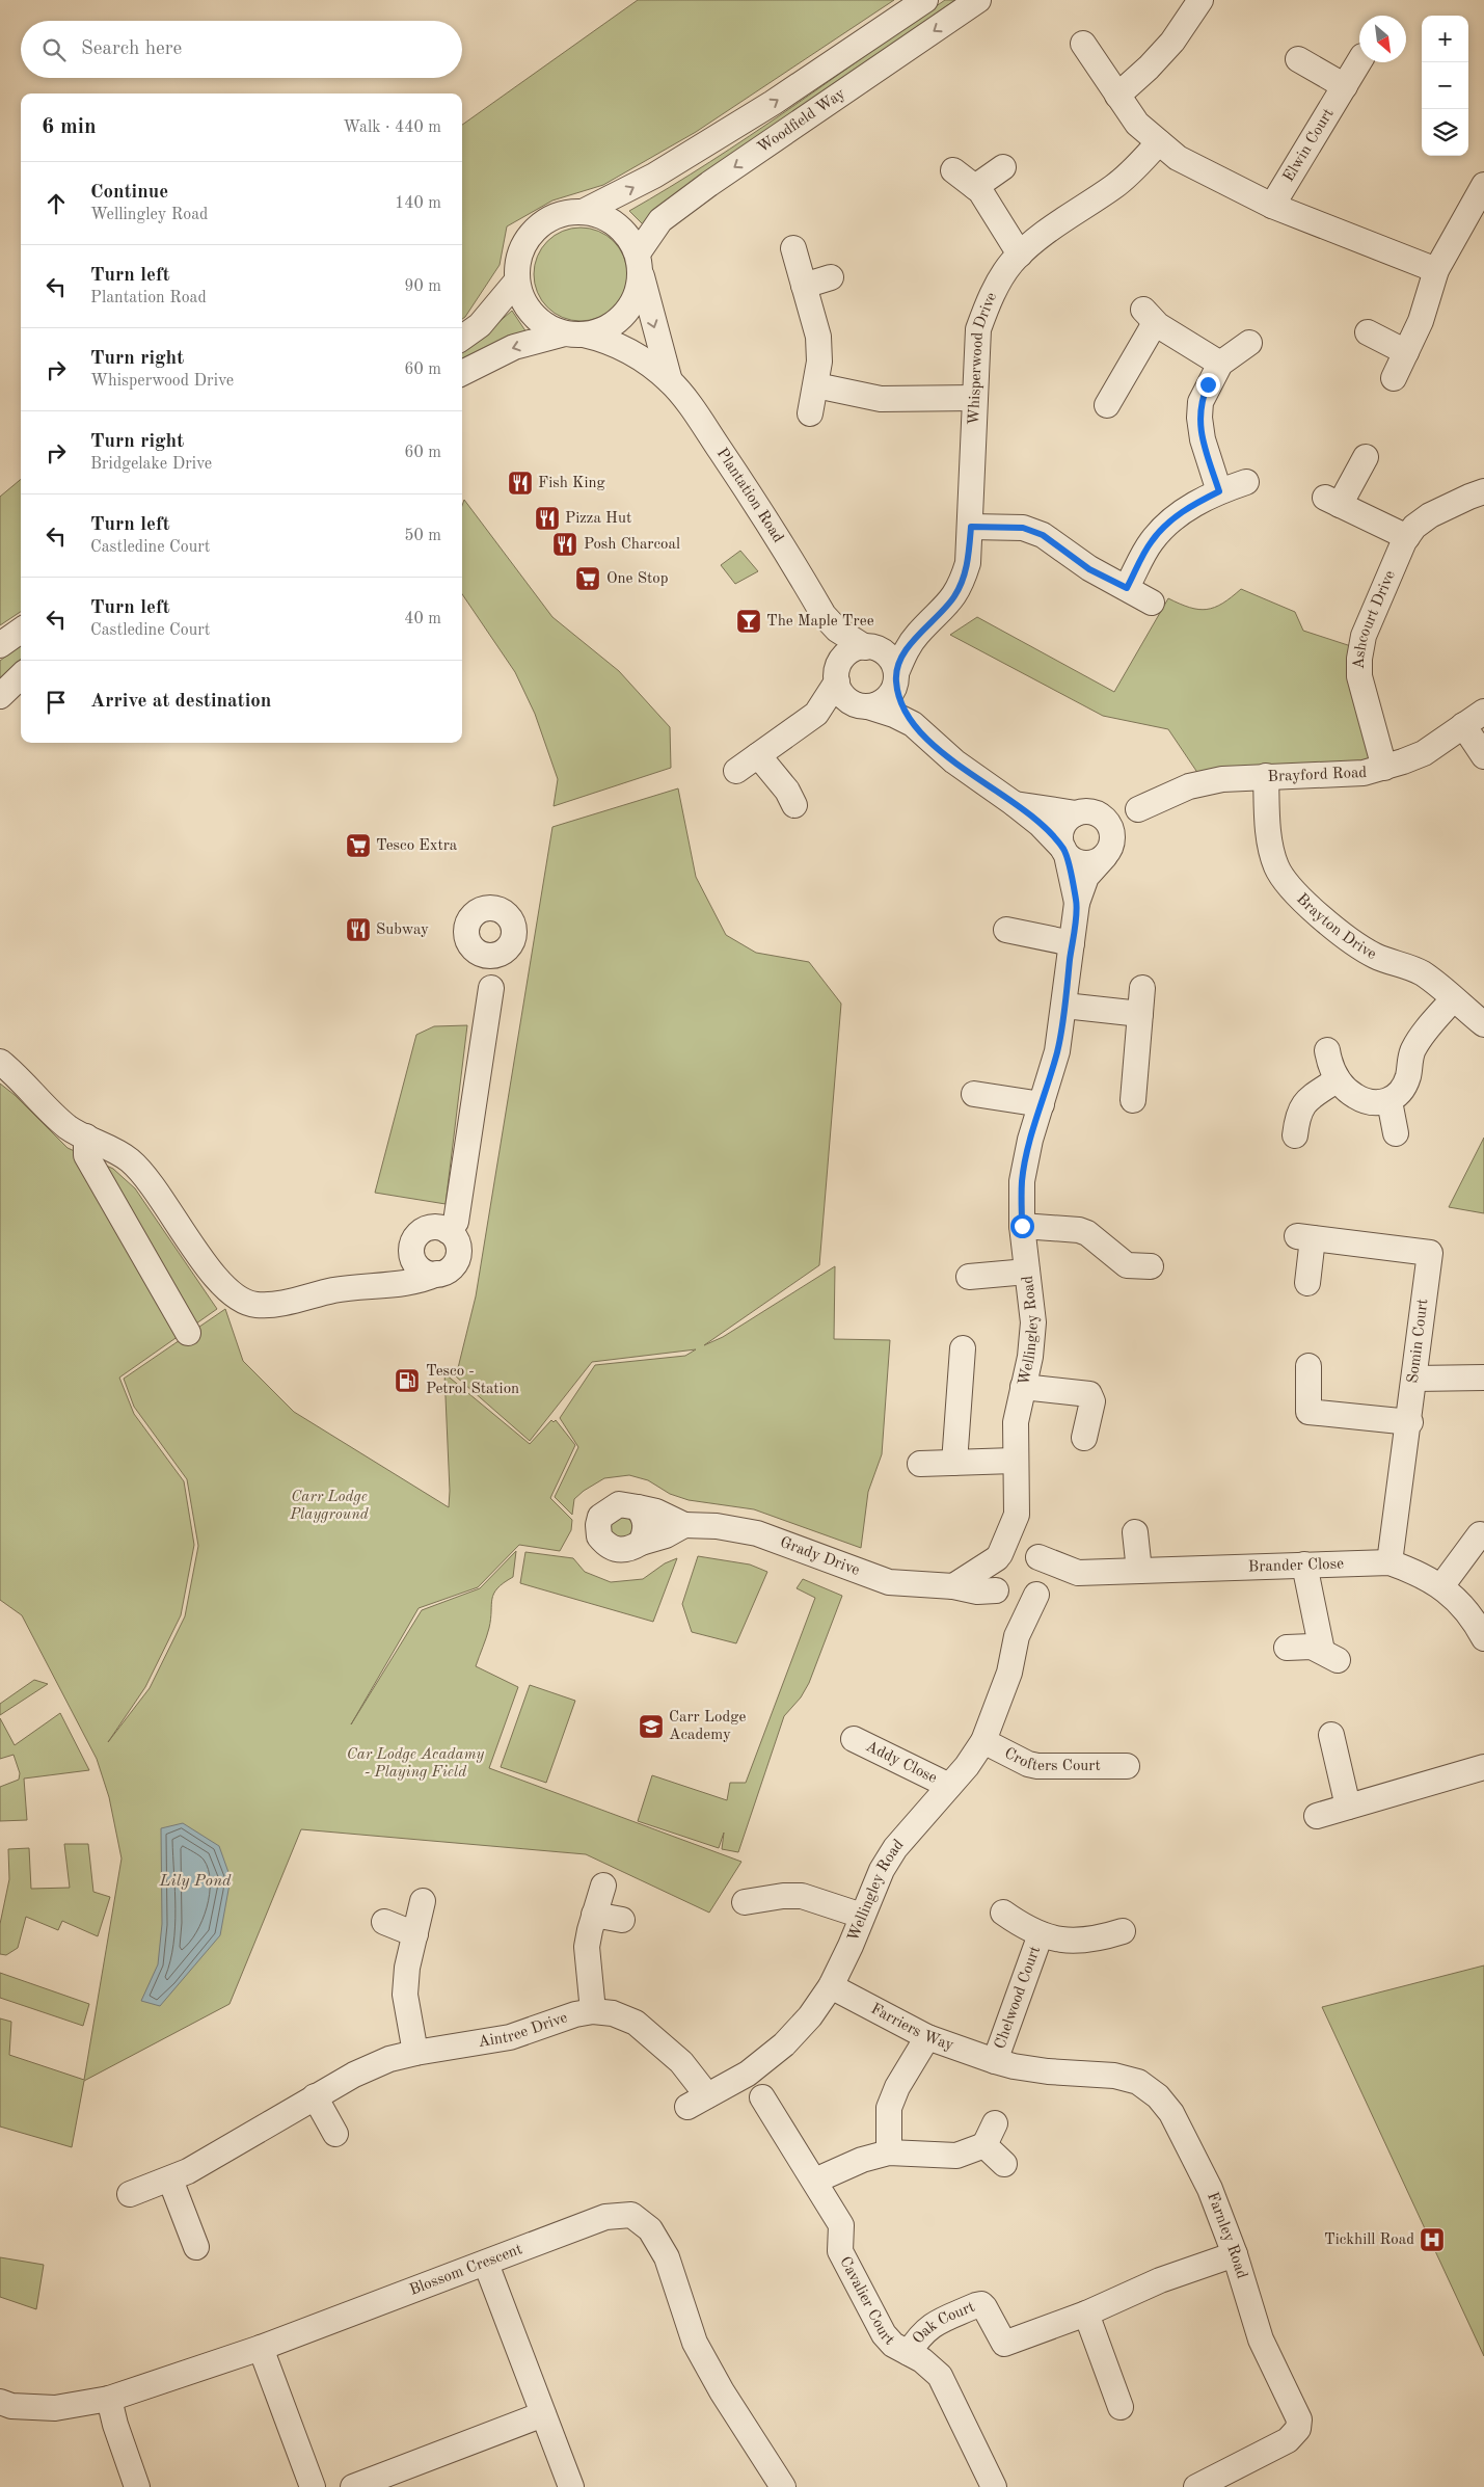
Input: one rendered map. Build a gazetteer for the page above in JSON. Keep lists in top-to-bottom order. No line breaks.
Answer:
{"streets":{"street":["Woodfield Way","Elwin Court","Whisperwood Drive","Plantation Road","Ashcourt Drive","Brayford Road","Brayton Drive","Wellingley Road","Somin Court","Grady Drive","Brander Close","Crofters Court","Addy Close","Chelwood Court","Farriers Way","Aintree Drive","Farnley Road","Blossom Crescent","Cavalier Court","Oak Court"]},"crossings":[["Woodfield Way","Plantation Road"],["Whisperwood Drive","Plantation Road"],["Ashcourt Drive","Brayford Road"],["Brayford Road","Brayton Drive"],["Brayford Road","Wellingley Road"],["Wellingley Road","Grady Drive"],["Wellingley Road","Brander Close"],["Wellingley Road","Crofters Court"],["Wellingley Road","Addy Close"],["Wellingley Road","Farriers Way"],["Wellingley Road","Aintree Drive"],["Somin Court","Brander Close"],["Grady Drive","Brander Close"],["Chelwood Court","Farriers Way"],["Chelwood Court","Farnley Road"],["Farriers Way","Farnley Road"],["Farnley Road","Oak Court"],["Cavalier Court","Oak Court"]],"water":["Lily Pond"],"parks":["Carr Lodge Playground","Car Lodge Acadamy - Playing Field"],"places":{"restaurant":["Fish King","Pizza Hut","Posh Charcoal","Subway"],"supermarket":["One Stop","Tesco Extra"],"bar":["The Maple Tree"],"fuel station":["Tesco - Petrol Station"],"school or university":["Carr Lodge Academy"],"hospital":["Tickhill Road"]},"north":"bottom right","page":{"map_buttons":["+","−"],"search":"Search here","heading":["6 min","Walk · 440 m"],"list":[["Continue","Wellingley Road","140 m"],["Turn left","Plantation Road","90 m"],["Turn right","Whisperwood Drive","60 m"],["Turn right","Bridgelake Drive","60 m"],["Turn left","Castledine Court","50 m"],["Turn left","Castledine Court","40 m"],"Arrive at destination"]}}
